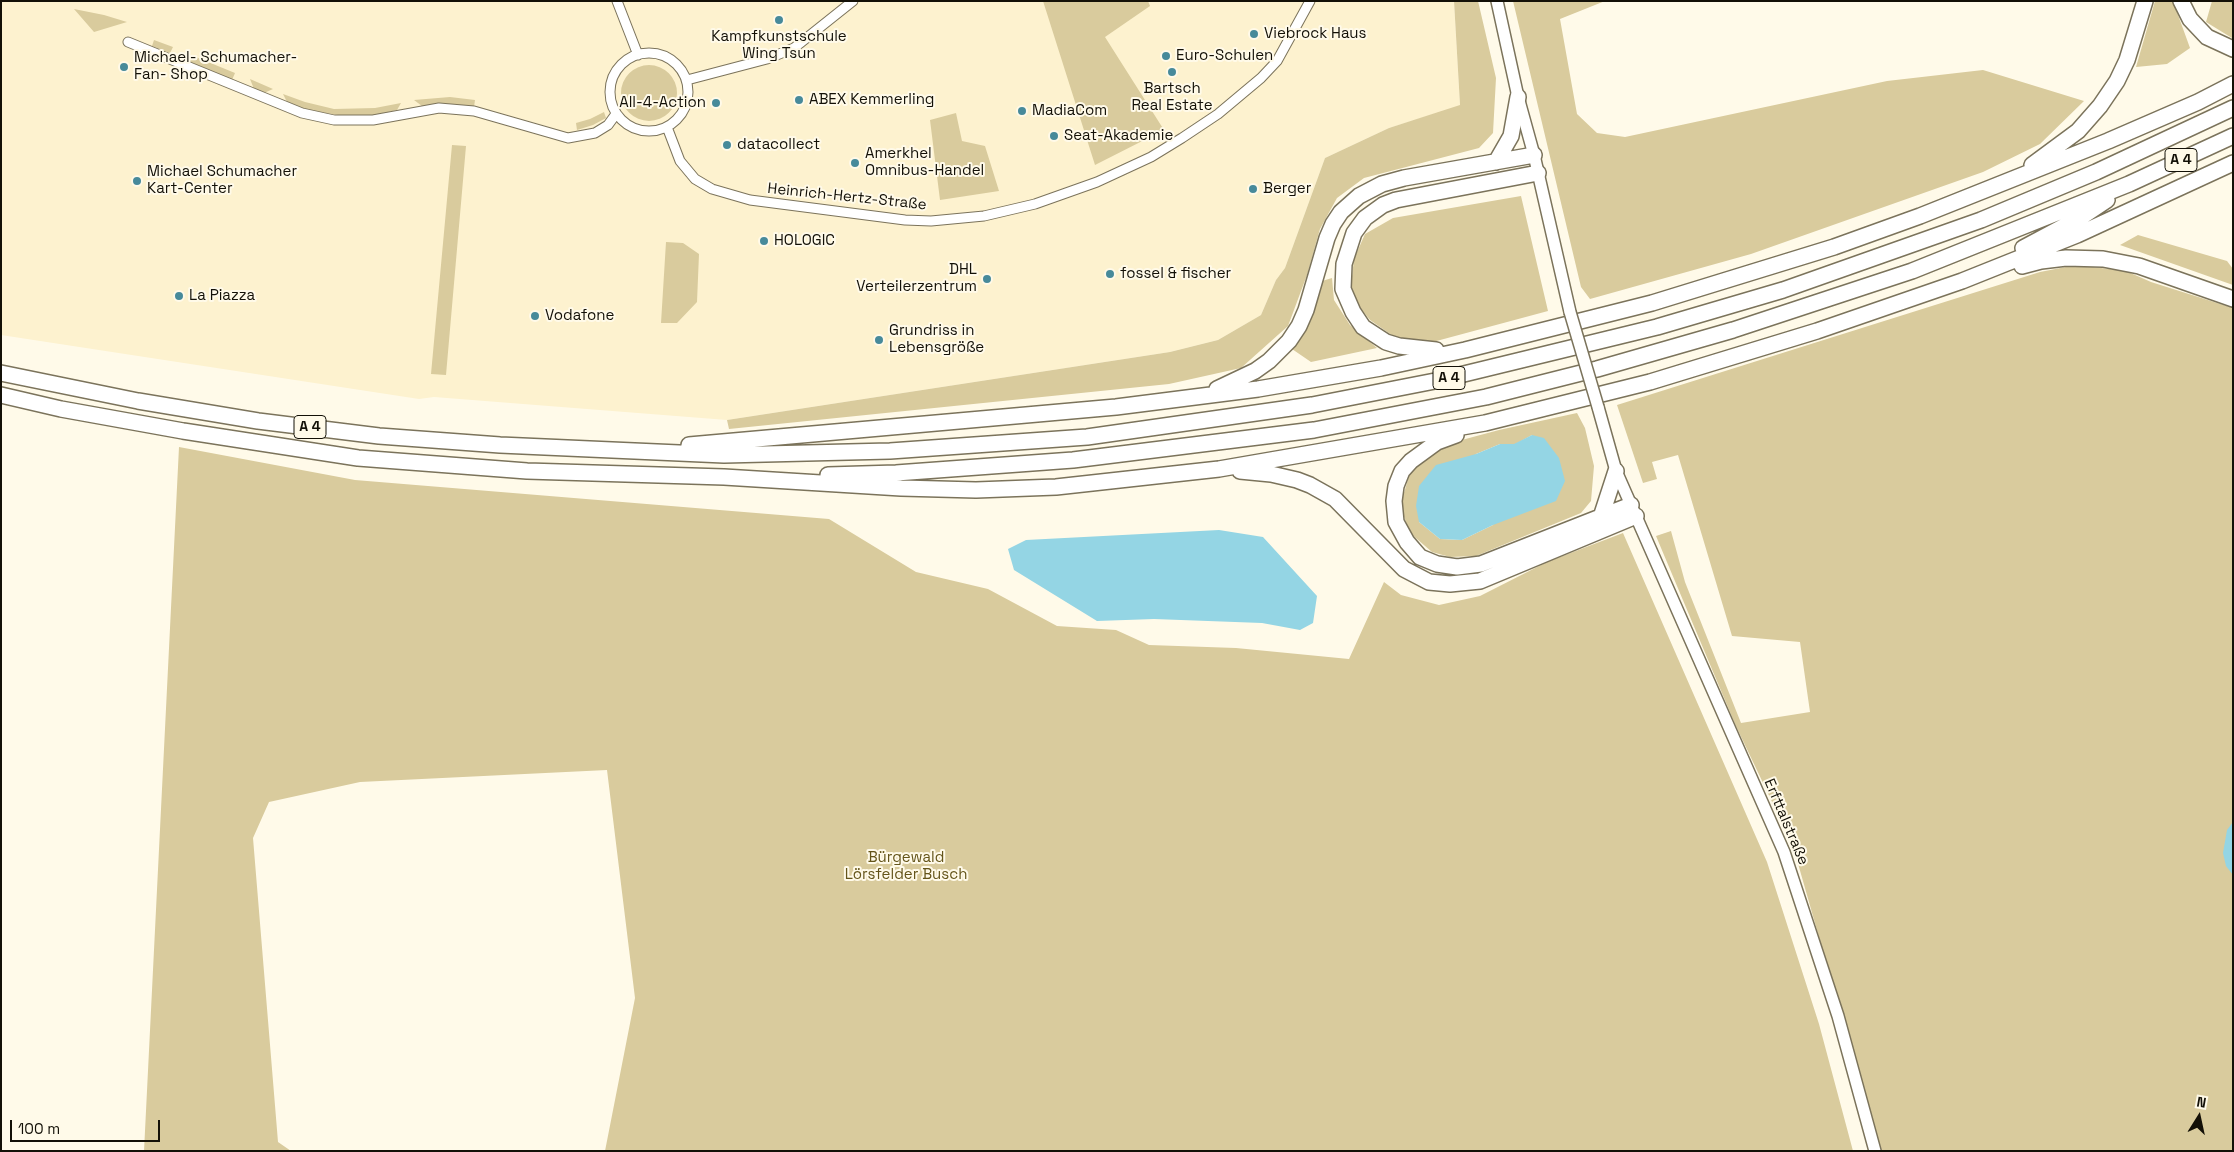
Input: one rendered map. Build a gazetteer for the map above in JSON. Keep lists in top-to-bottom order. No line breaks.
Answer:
{"streets":{"highway":["A 4"],"main road":["Erfttalstraße"],"street":["Heinrich-Hertz-Straße"]},"parks":["Bürgewald Lörsfelder Busch"],"places":["Kampfkunstschule Wing Tsun","Viebrock Haus","Euro-Schulen","Michael- Schumacher- Fan- Shop","Bartsch Real Estate","ABEX Kemmerling","All-4-Action","MadiaCom","Seat-Akademie","datacollect","Amerkhel Omnibus-Handel","Michael Schumacher Kart-Center","Berger","HOLOGIC","fossel & fischer","DHL Verteilerzentrum","La Piazza","Vodafone","Grundriss in Lebensgröße"],"scale_bar":"100 m","north":"top"}
